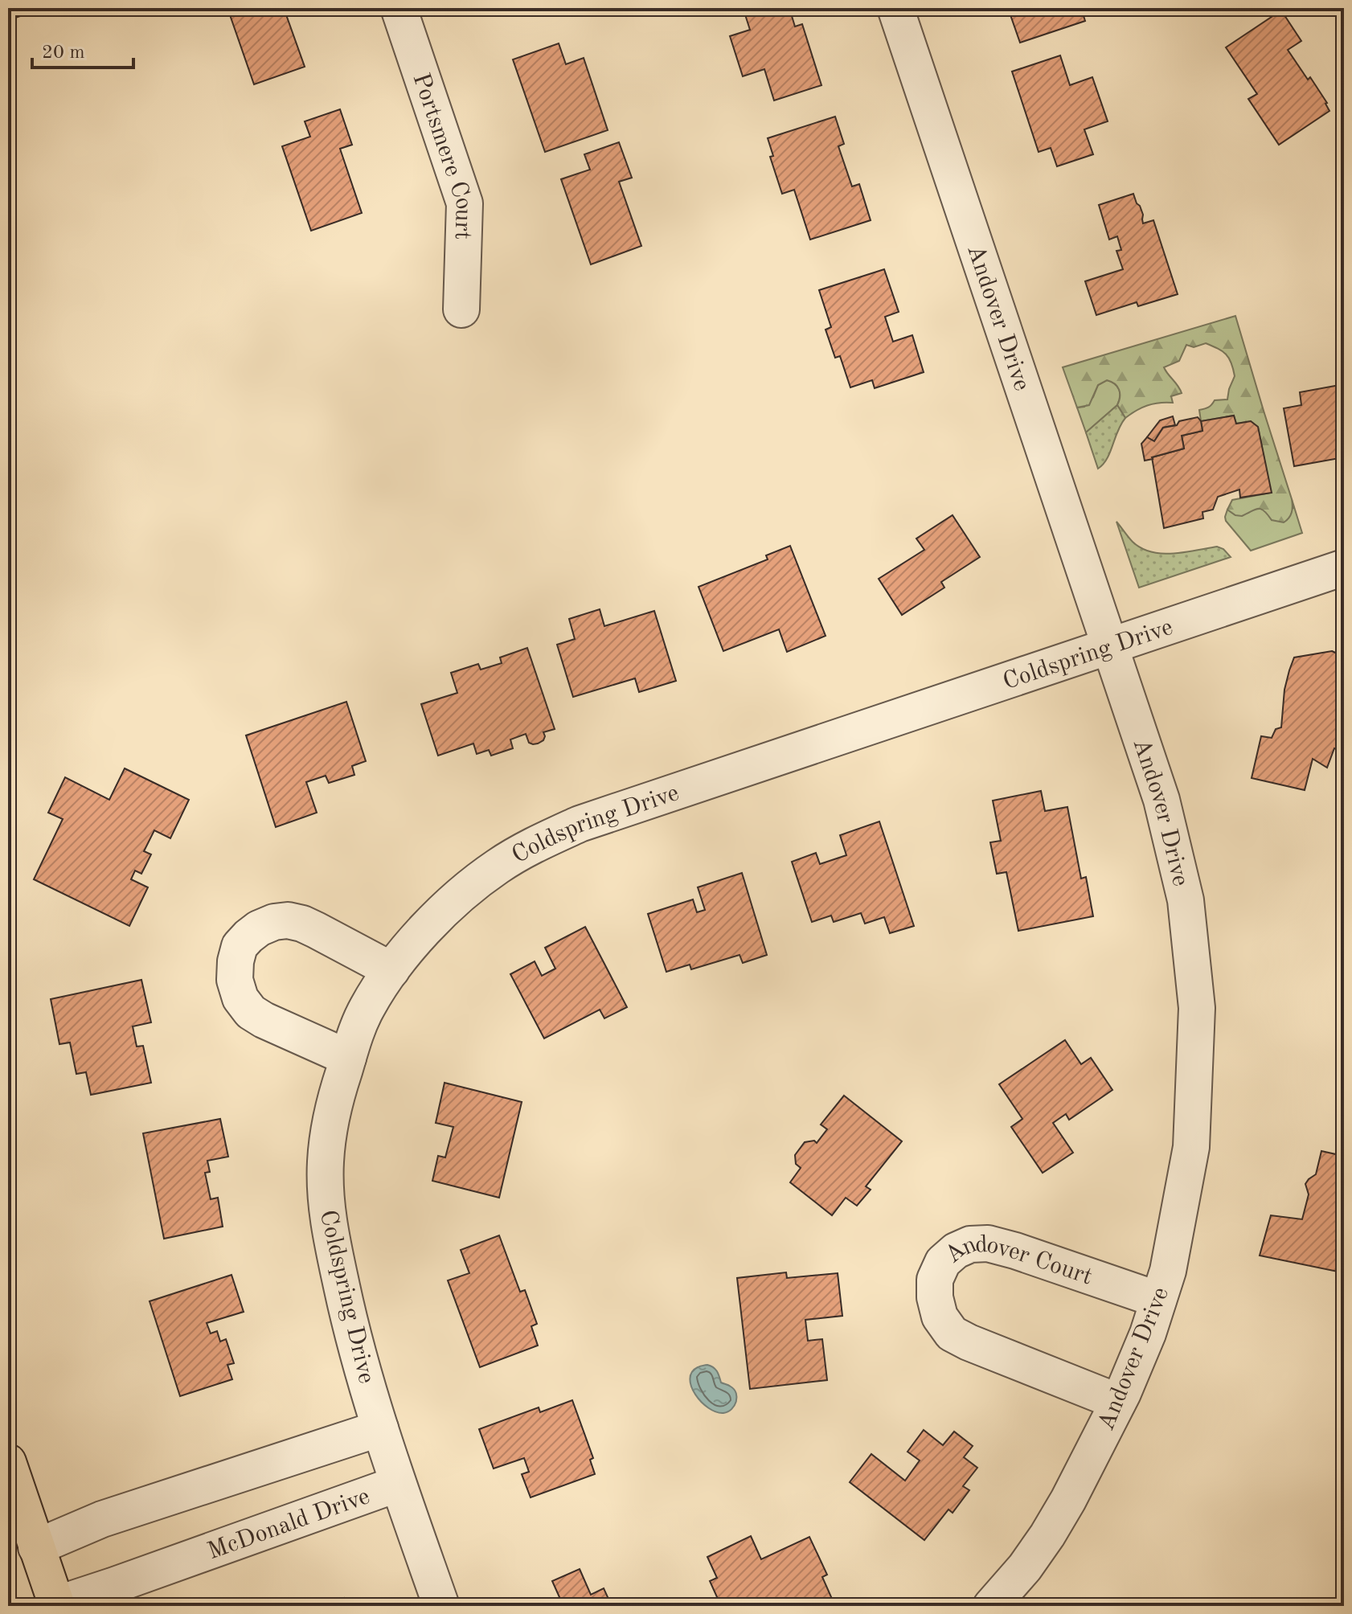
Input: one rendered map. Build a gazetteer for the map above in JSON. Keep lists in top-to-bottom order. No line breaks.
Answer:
{"streets":{"street":["Portsmere Court","Andover Drive","Coldspring Drive","Andover Court","McDonald Drive"]},"crossings":[["Andover Drive","Coldspring Drive"],["Andover Drive","Andover Court"],["Coldspring Drive","McDonald Drive"]],"scale_bar":"20 m"}
